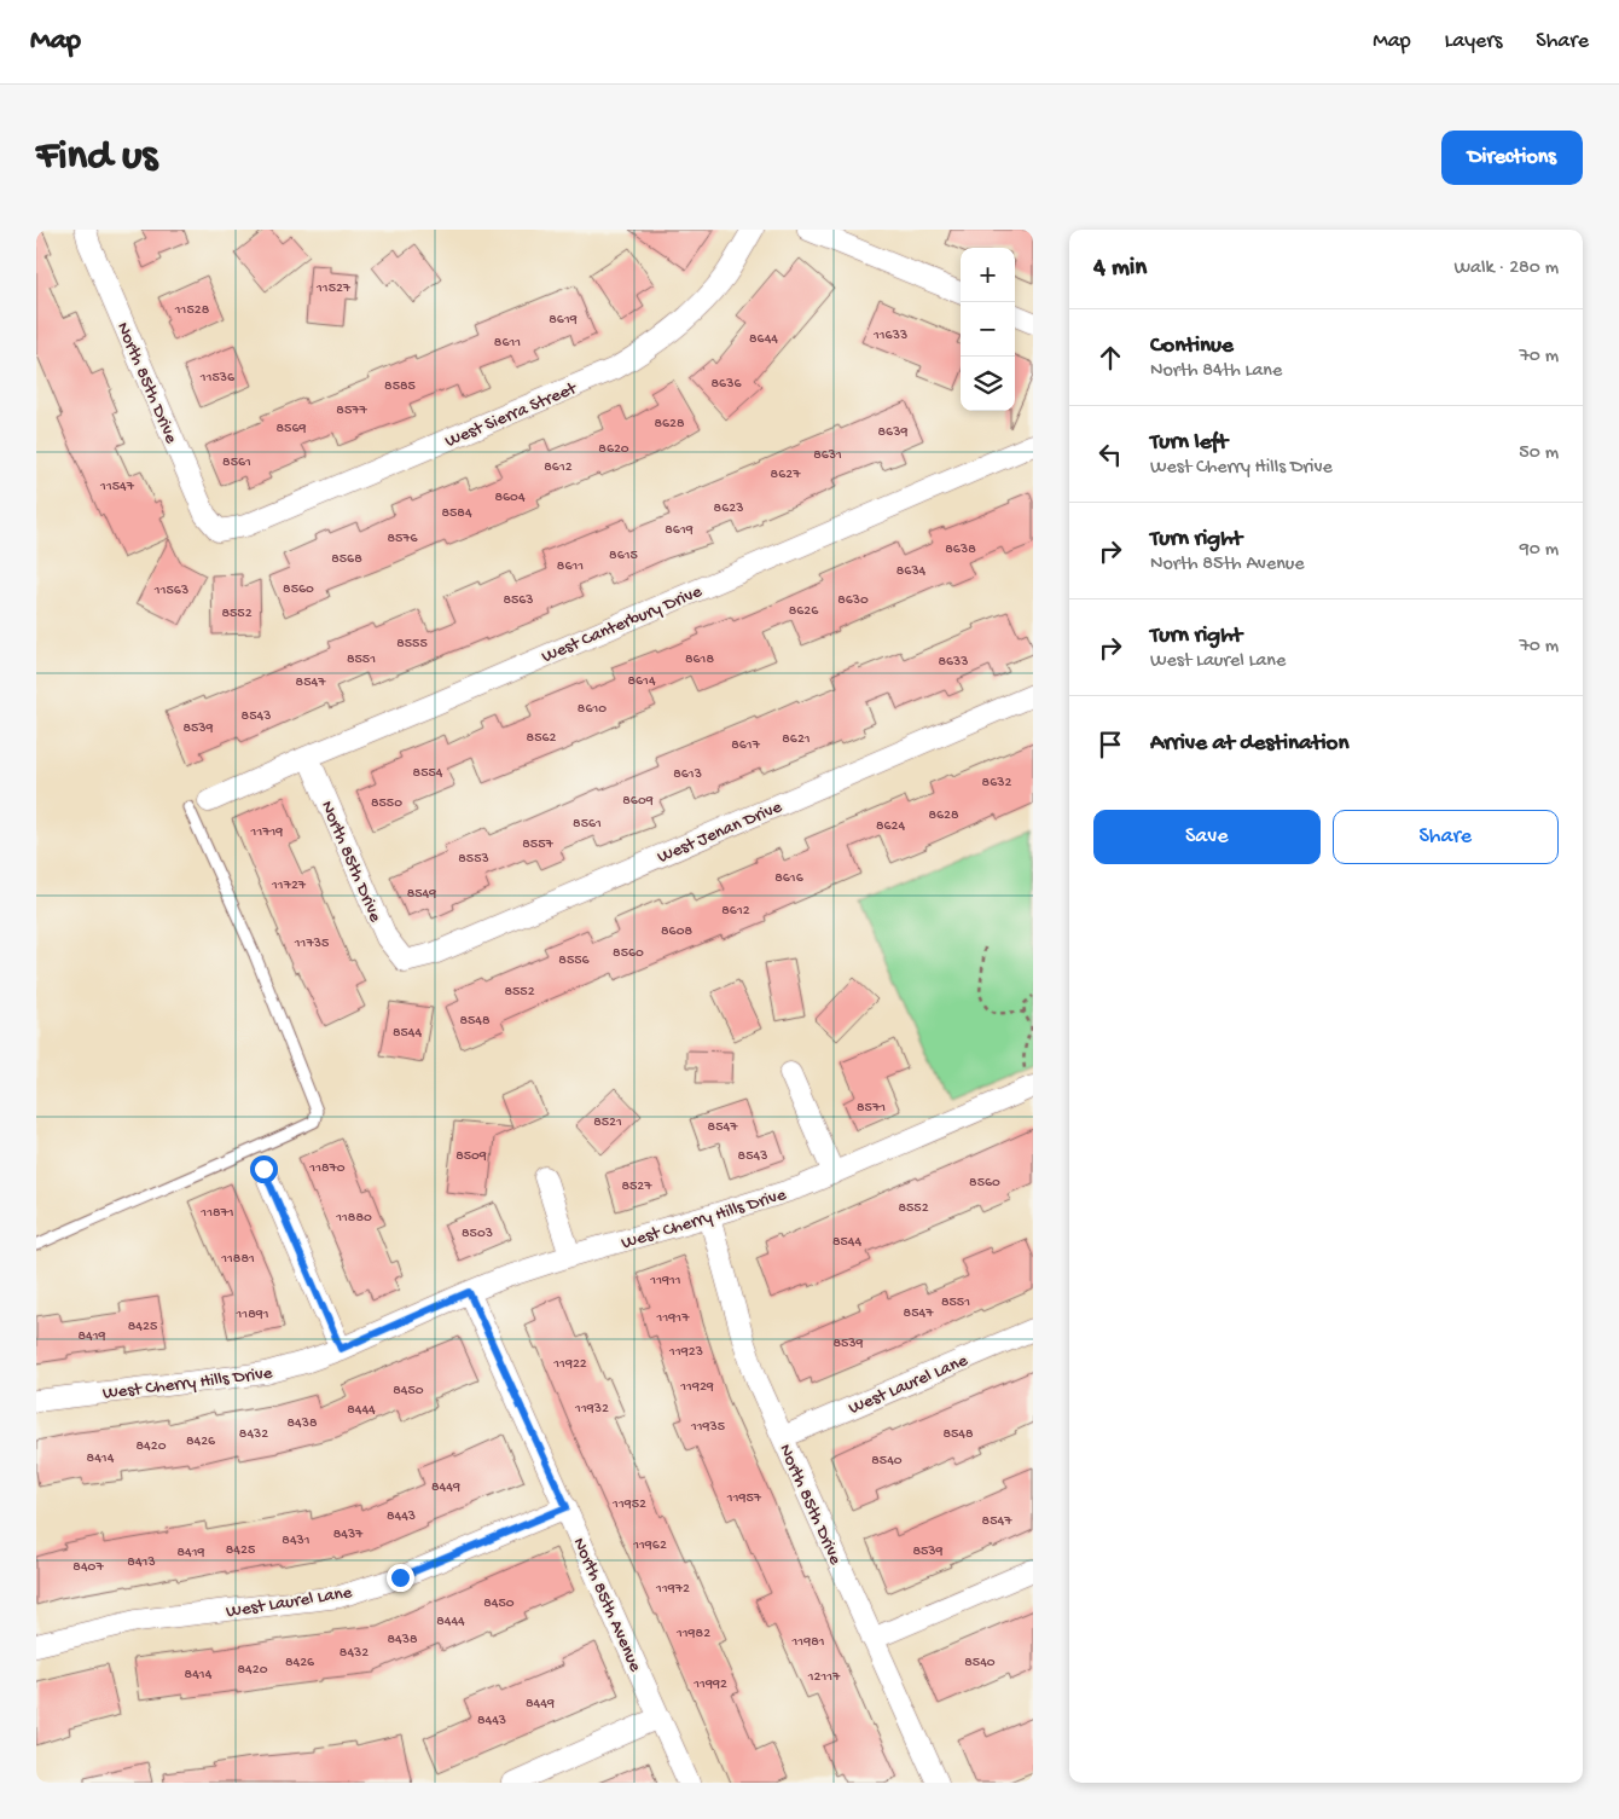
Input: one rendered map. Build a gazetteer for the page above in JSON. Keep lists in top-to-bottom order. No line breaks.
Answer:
{"streets":{"street":["North 85th Drive","West Sierra Street","West Canterbury Drive","West Jenan Drive","West Cherry Hills Drive","West Laurel Lane","North 85th Avenue"]},"crossings":[["North 85th Drive","West Sierra Street"],["North 85th Drive","West Canterbury Drive"],["North 85th Drive","West Jenan Drive"],["North 85th Drive","West Cherry Hills Drive"],["North 85th Drive","West Laurel Lane"],["West Cherry Hills Drive","North 85th Avenue"],["West Laurel Lane","North 85th Avenue"]],"house_numbers":["11527","11528","8619","11633","8644","8611","11536","8636","8585","8577","8628","8569","8639","8620","8631","8561","8612","8627","11547","8604","8623","8584","8619","8576","8638","8615","8568","8611","8634","8560","11563","8563","8630","8626","8552","8555","8551","8618","8633","8614","8547","8610","8543","8539","8562","8621","8617","8554","8613","8632","8609","8550","8628","8561","8624","11719","8557","8553","8616","11727","8549","8612","8608","11735","8560","8556","8552","8548","8544","8571","8521","8547","8509","8543","11870","8560","8527","8552","11871","11880","8503","8544","11881","11911","8551","8547","11891","11917","8425","8419","8539","11923","11922","11929","8450","11932","8444","8438","11935","8432","8548","8426","8420","8414","8540","8449","11957","11952","8443","8547","8437","8431","11962","8425","8539","8419","8413","8407","11972","8450","8444","11982","8438","11981","8432","8426","8540","8420","8414","12117","11992","8449","8443"],"page":{"header":"Map","nav":["Map","Layers","Share"],"buttons":["Directions",["Save","Share"]],"title":"Find us","heading":["4 min","Walk · 280 m"],"map_buttons":["+","−"],"list":[["Continue","North 84th Lane","70 m"],["Turn left","West Cherry Hills Drive","50 m"],["Turn right","North 85th Avenue","90 m"],["Turn right","West Laurel Lane","70 m"],"Arrive at destination"]}}
